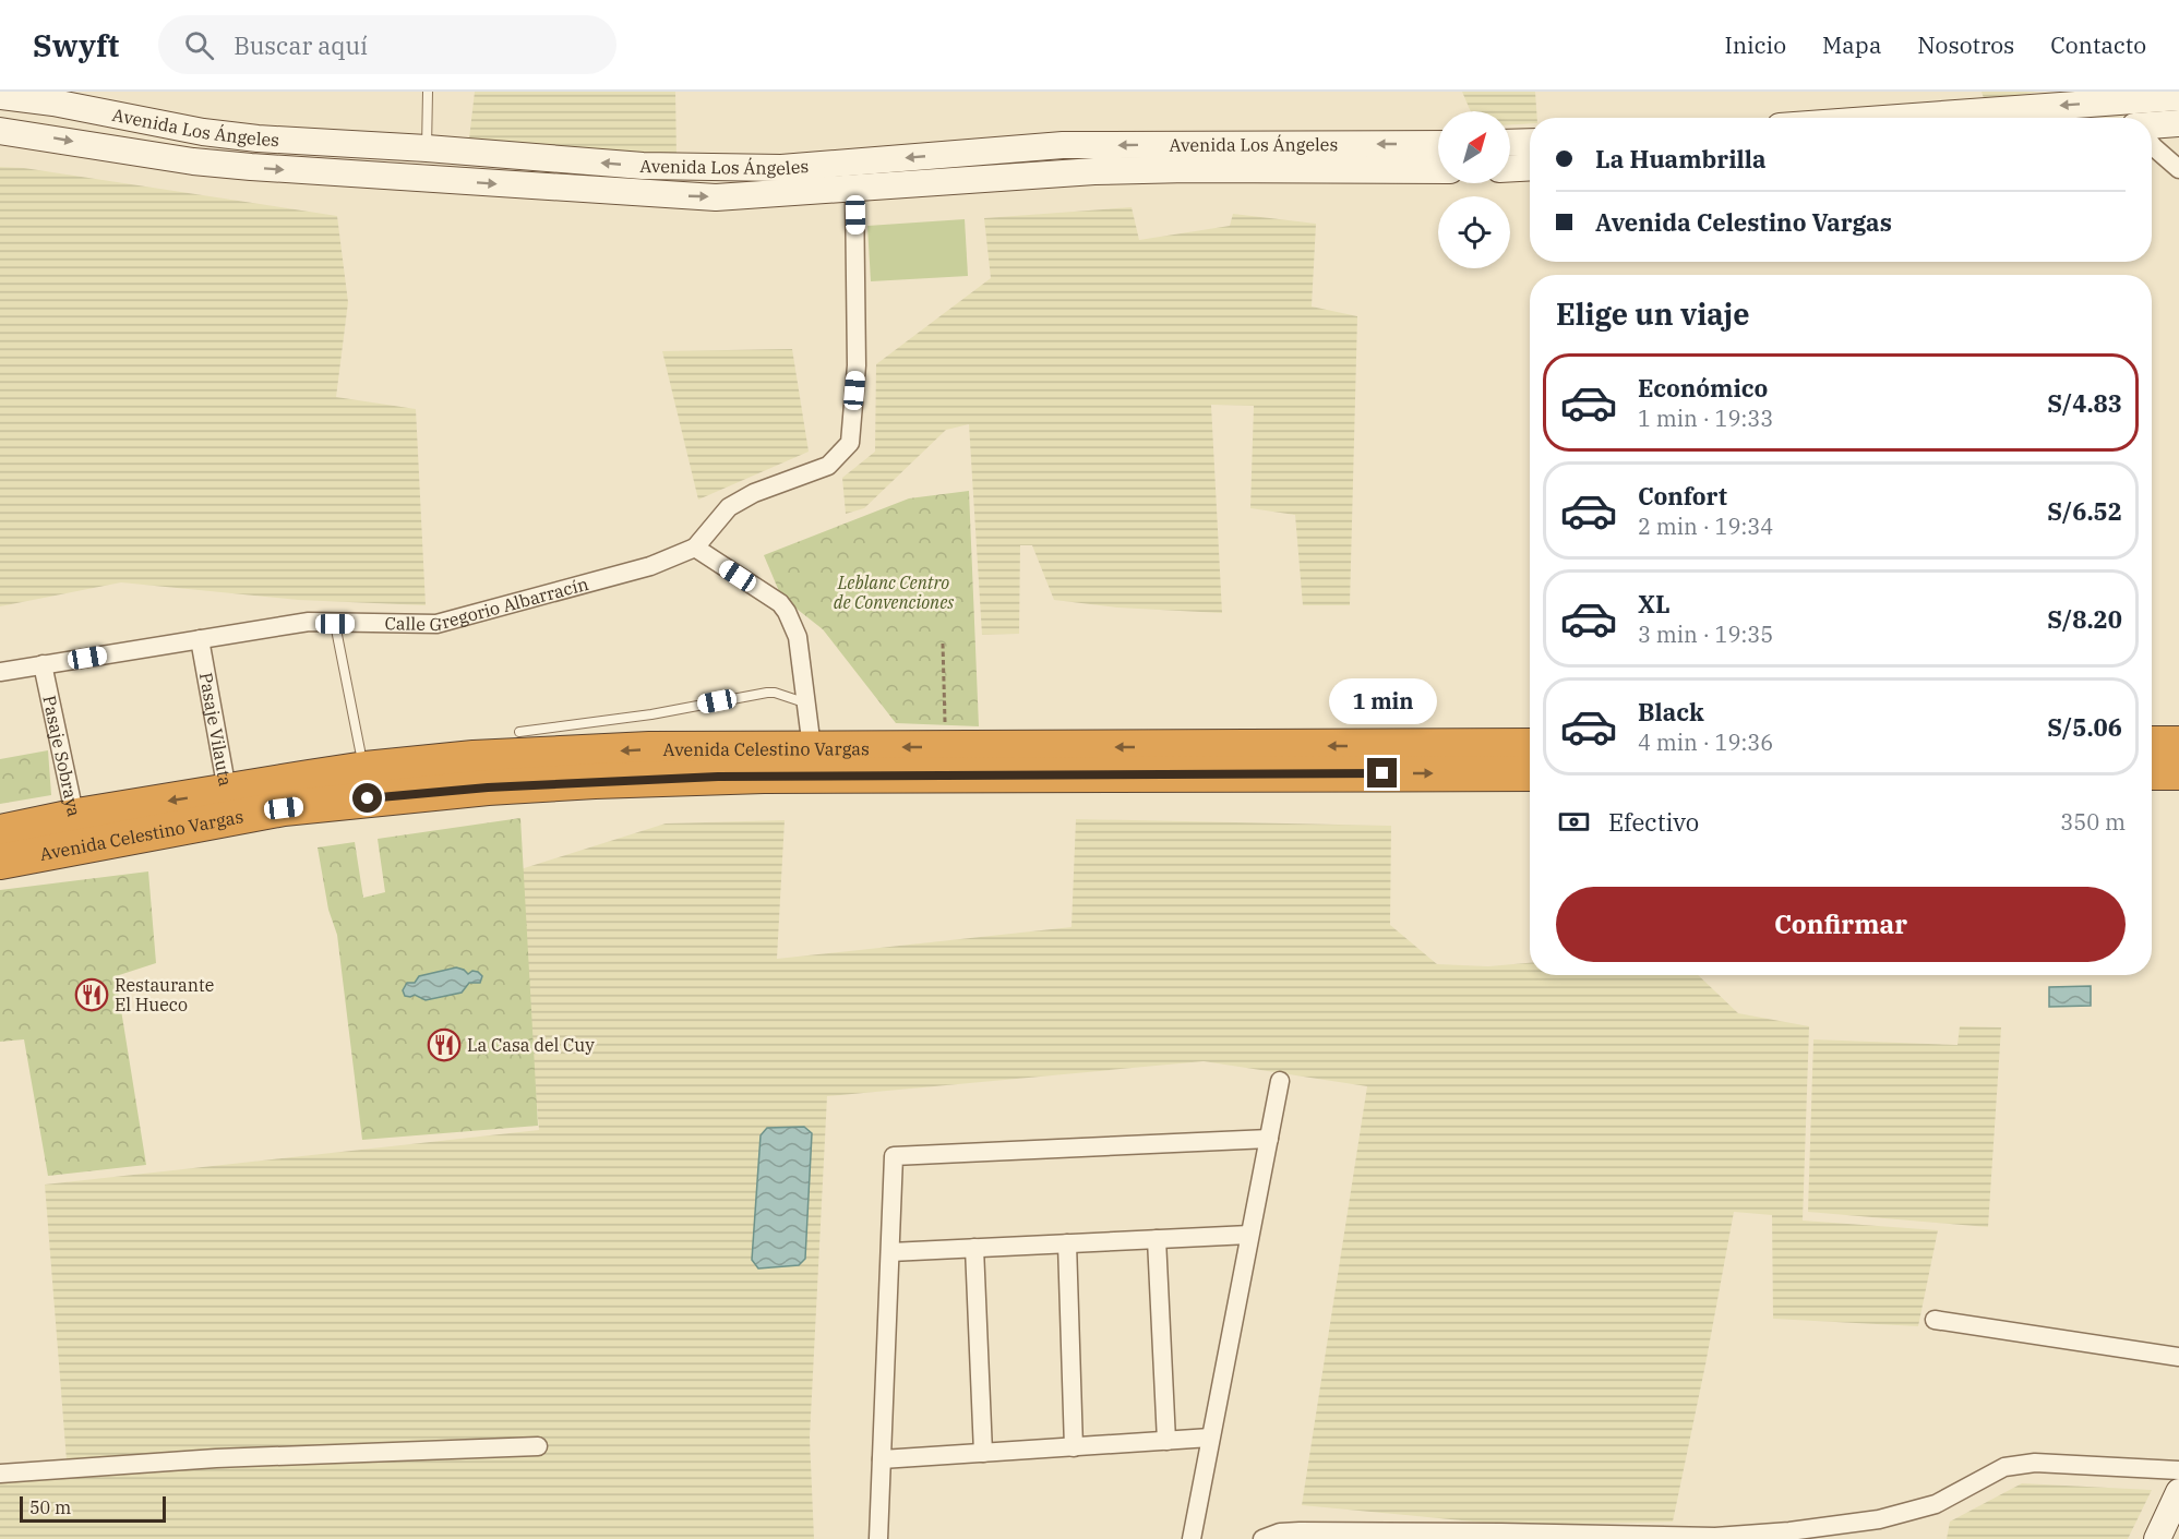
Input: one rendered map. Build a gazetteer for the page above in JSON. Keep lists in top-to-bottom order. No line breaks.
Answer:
{"streets":{"highway":["Avenida Celestino Vargas"],"main road":["Avenida Los Ángeles"],"street":["Calle Gregorio Albarracín","Pasaje Vilauta","Pasaje Sobraya"]},"crossings":[["Calle Gregorio Albarracín","Pasaje Vilauta"],["Calle Gregorio Albarracín","Pasaje Sobraya"],["Pasaje Vilauta","Avenida Celestino Vargas"],["Avenida Celestino Vargas","Pasaje Sobraya"]],"parks":["Leblanc Centro de Convenciones"],"places":{"restaurant":["Restaurante El Hueco","La Casa del Cuy"]},"scale_bar":"50 m","north":"top right","page":{"header":"Swyft","search":"Buscar aquí","nav":["Inicio","Mapa","Nosotros","Contacto"],"banner":["La Huambrilla","Avenida Celestino Vargas"],"heading":"Elige un viaje","list":[{"name":"Económico","note":"1 min · 19:33","value":"S/4.83"},{"name":"Confort","note":"2 min · 19:34","value":"S/6.52"},{"name":"XL","note":"3 min · 19:35","value":"S/8.20"},{"name":"Black","note":"4 min · 19:36","value":"S/5.06"}],"bubble":"1 min","pay":["Efectivo","350 m"],"buttons":"Confirmar","scale":"50 m"}}
